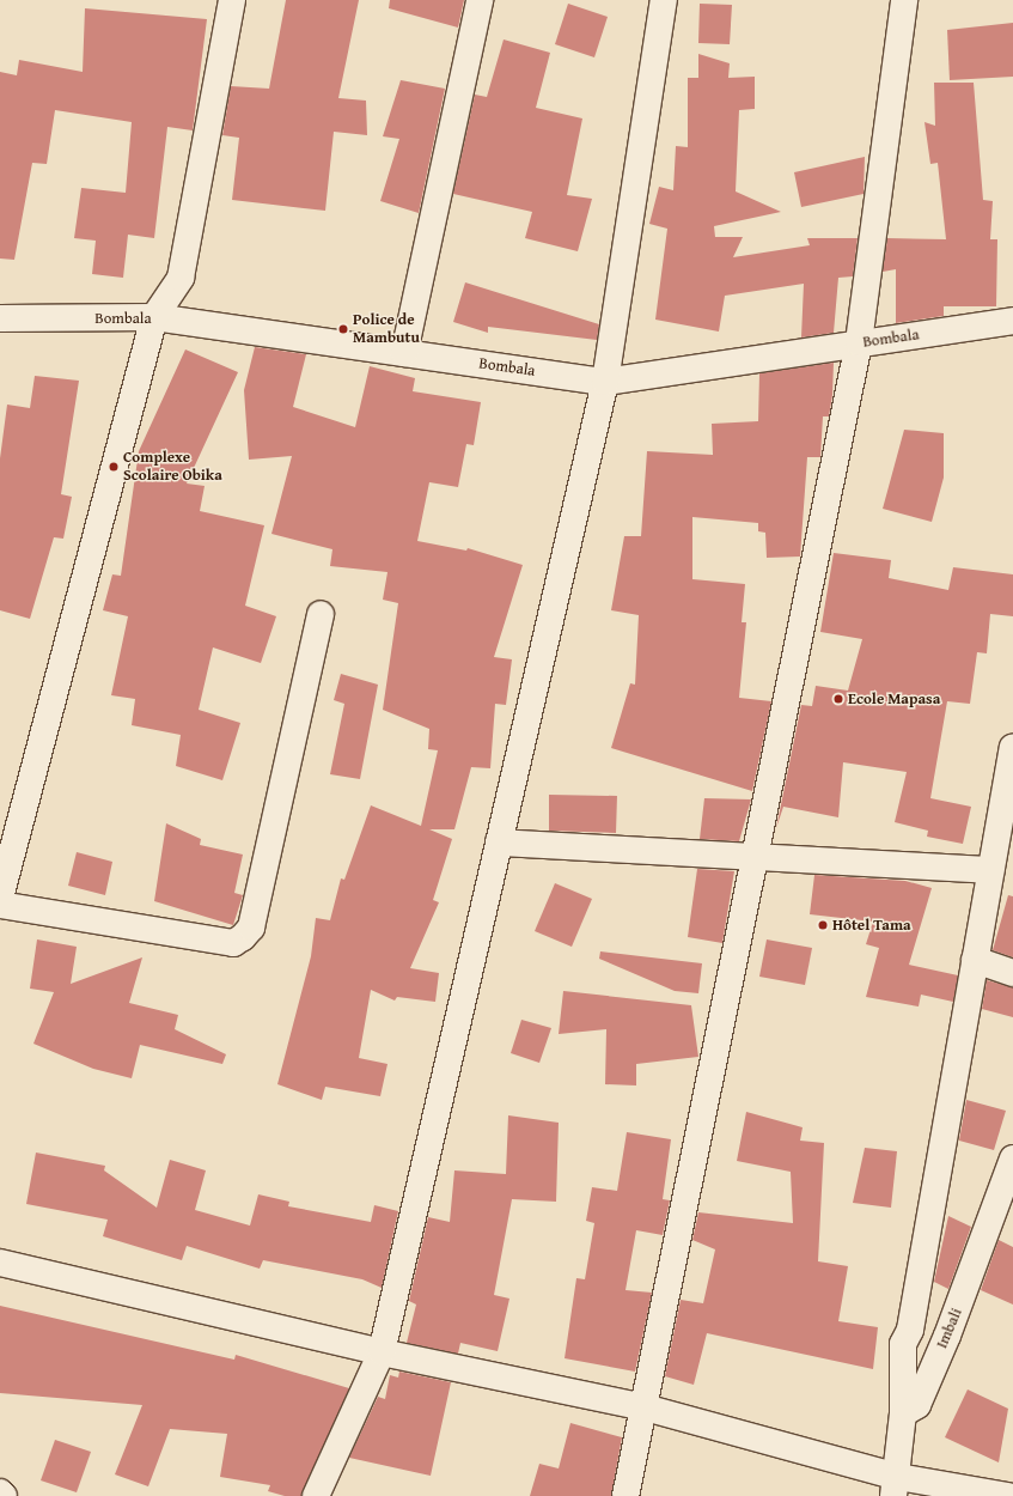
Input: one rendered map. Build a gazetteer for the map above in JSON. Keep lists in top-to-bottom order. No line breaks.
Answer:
{"streets":{"street":["Bombala","Imbali"]},"places":["Police de Mambutu","Complexe Scolaire Obika","Ecole Mapasa","Hôtel Tama"]}
